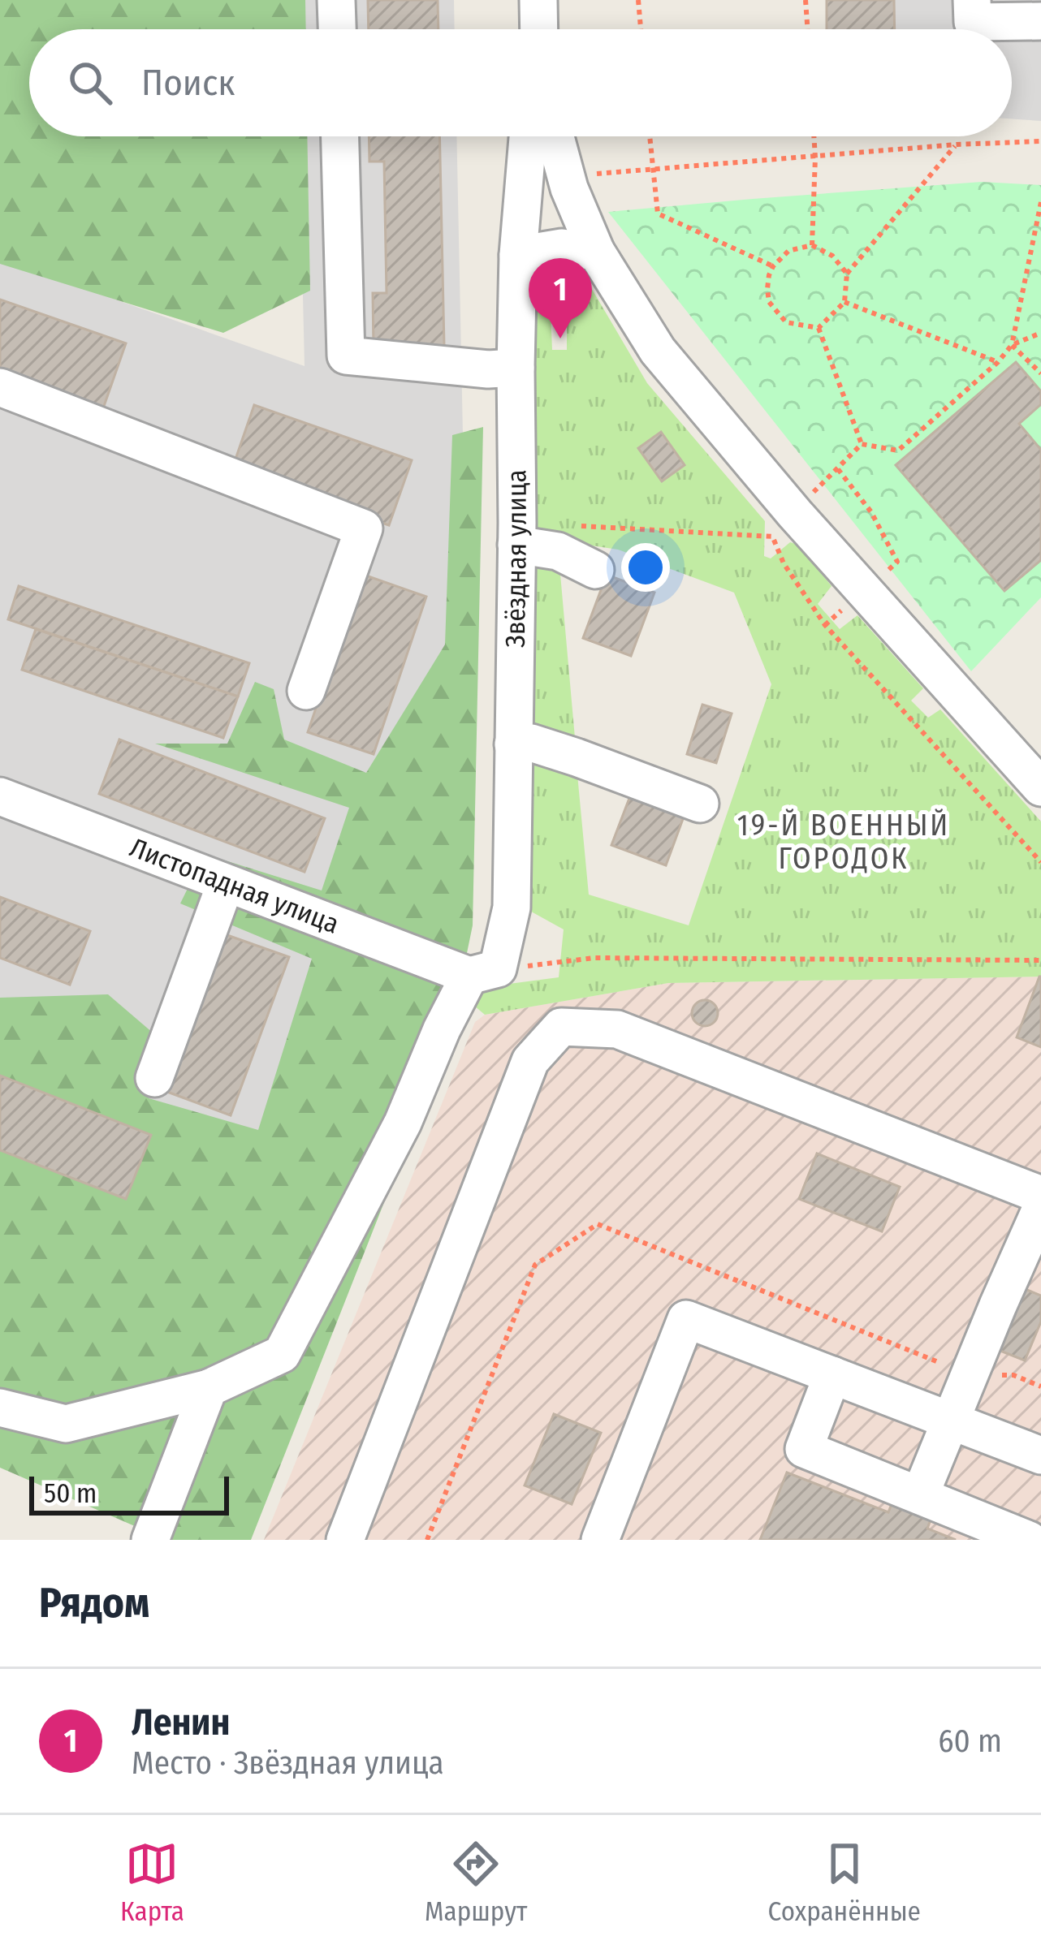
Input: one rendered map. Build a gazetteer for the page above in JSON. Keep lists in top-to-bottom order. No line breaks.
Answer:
{"streets":{"street":["Звёздная улица","Листопадная улица"]},"crossings":[["Звёздная улица","Листопадная улица"]],"districts":["19-Й ВОЕННЫЙ ГОРОДОК"],"scale_bar":"50 m","page":{"search":"Поиск","pins":"1","scale":"50 m","heading":"Рядом","list":[{"mark":"1","name":"Ленин","note":"Место · Звёздная улица","value":"60 m"}],"nav":["Карта","Маршрут","Сохранённые"]}}
